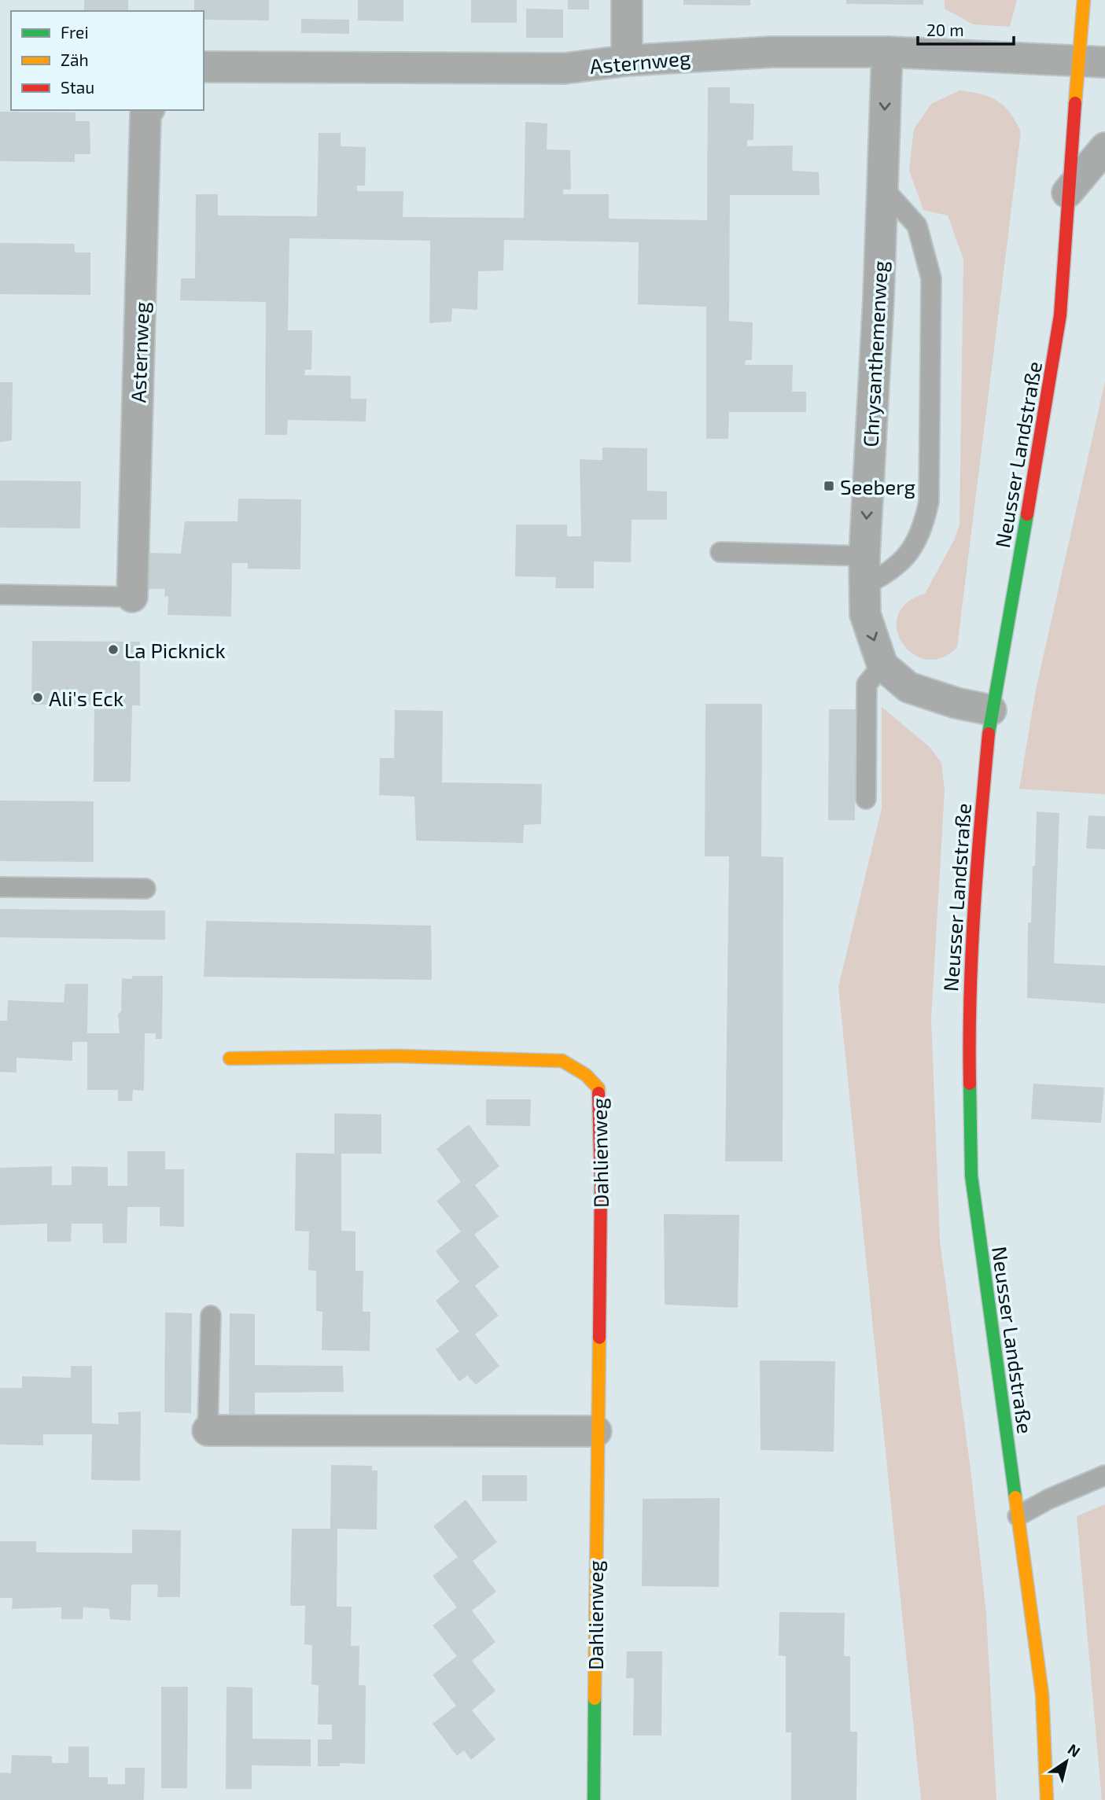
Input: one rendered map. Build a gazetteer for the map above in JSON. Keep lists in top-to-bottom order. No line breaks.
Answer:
{"streets":{"main road":["Neusser Landstraße","Dahlienweg"],"street":["Asternweg","Chrysanthemenweg"]},"crossings":[["Asternweg","Chrysanthemenweg"],["Asternweg","Neusser Landstraße"]],"one_way":["Chrysanthemenweg"],"places":{"transit":["Seeberg"],"other":["La Picknick","Ali's Eck"]},"legend":["Frei","Zäh","Stau"],"scale_bar":"20 m","north":"top right"}
